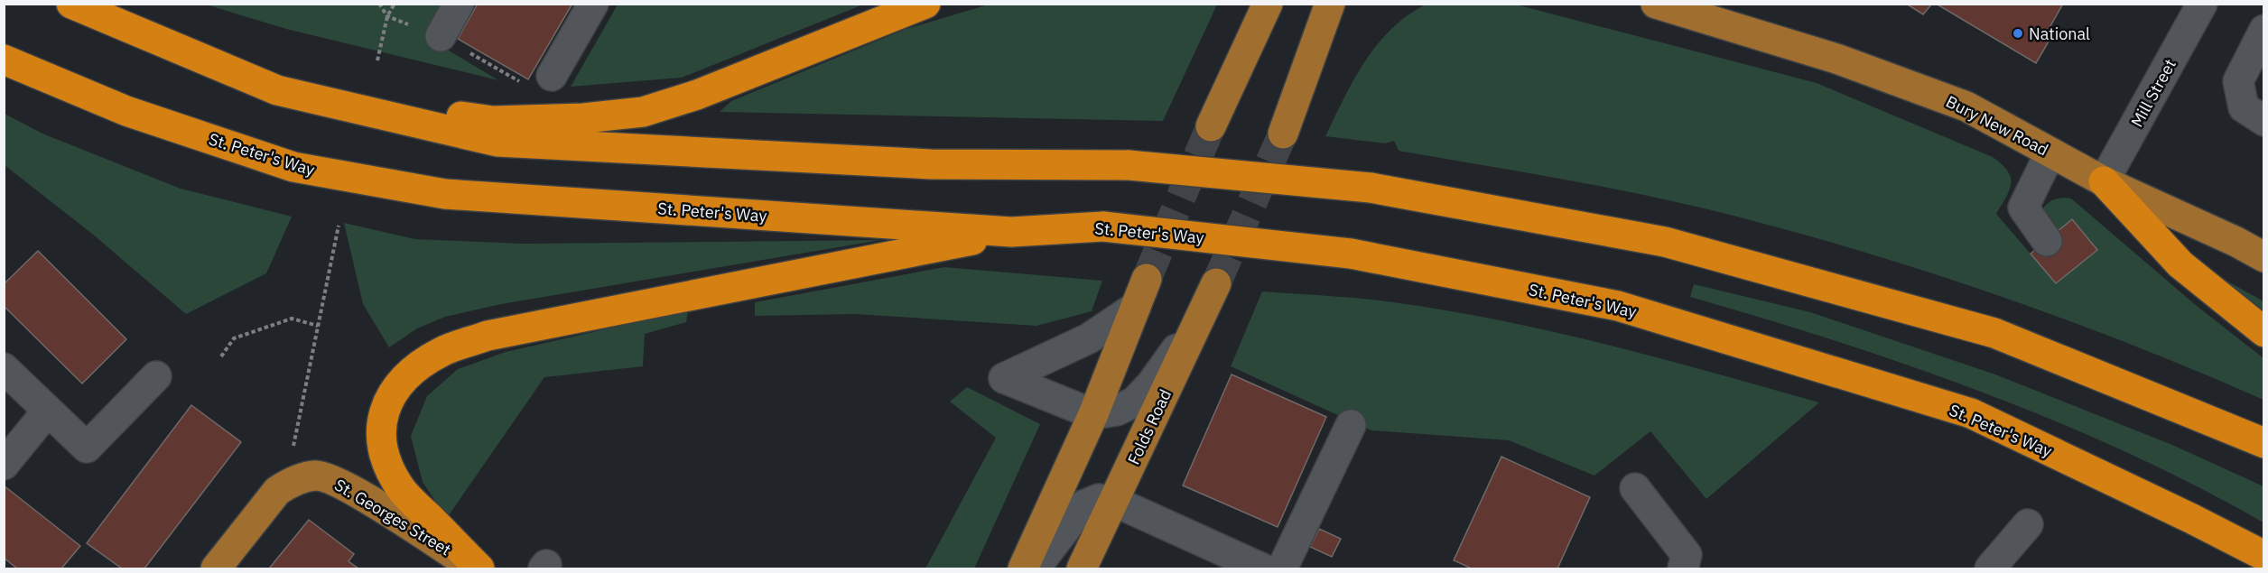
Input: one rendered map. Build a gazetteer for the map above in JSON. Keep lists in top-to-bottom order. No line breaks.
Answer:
{"streets":{"highway":["St. Peter's Way"],"main road":["Bury New Road","Folds Road","St. Georges Street"],"street":["Mill Street"]},"crossings":[["Mill Street","Bury New Road"]],"places":["National"]}
